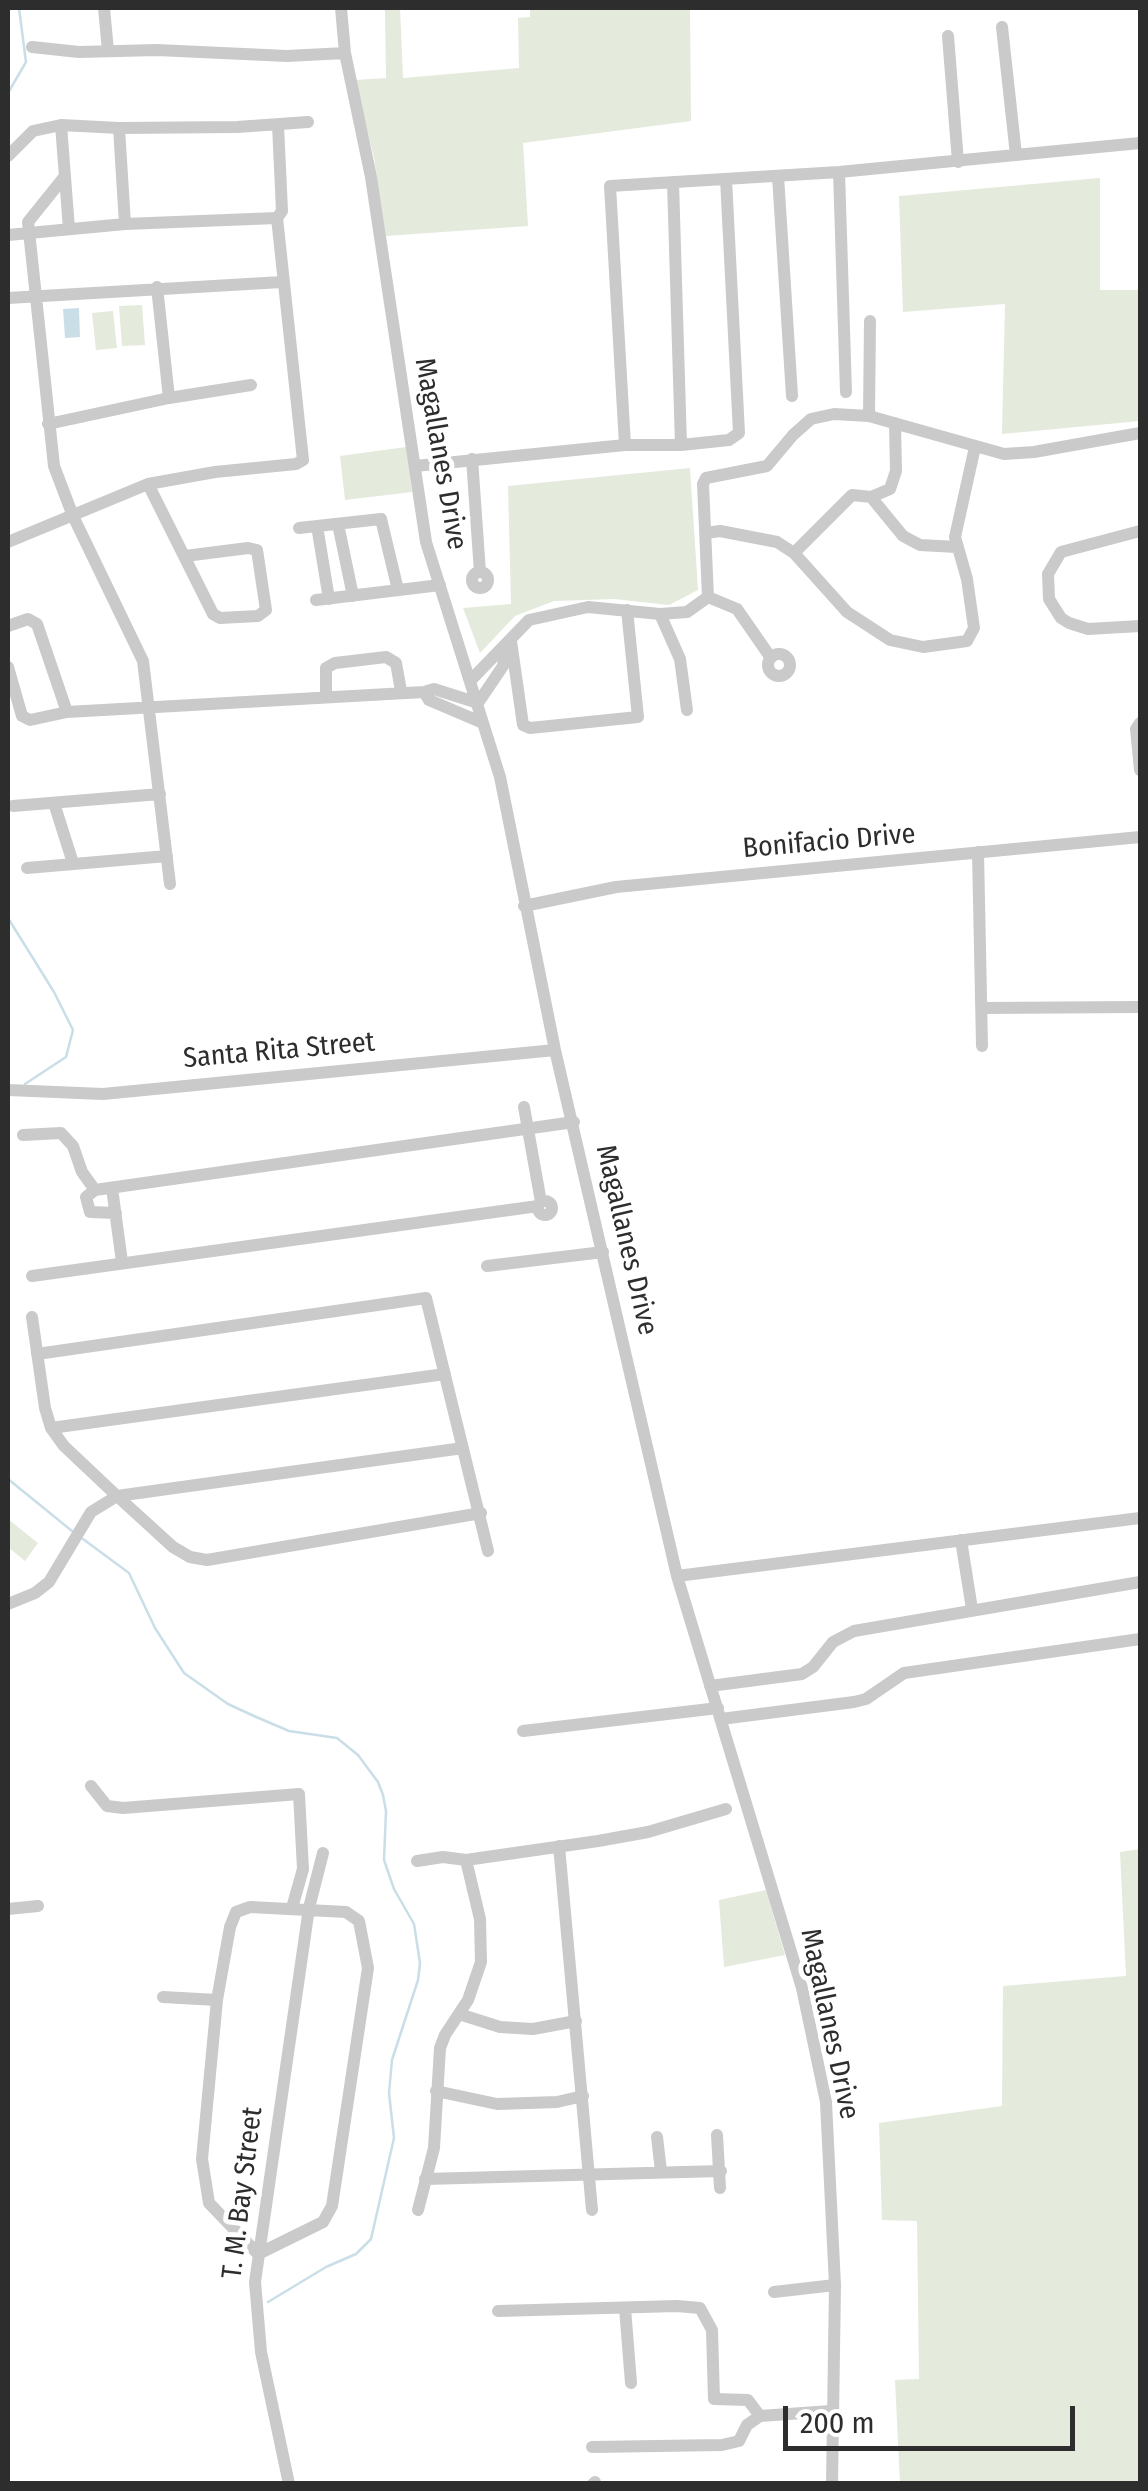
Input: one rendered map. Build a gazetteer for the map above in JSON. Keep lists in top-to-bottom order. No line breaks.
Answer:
{"streets":{"street":["Magallanes Drive","Bonifacio Drive","Santa Rita Street","T. M. Bay Street"]},"crossings":[["Magallanes Drive","Bonifacio Drive"],["Magallanes Drive","Santa Rita Street"]],"scale_bar":"200 m"}
